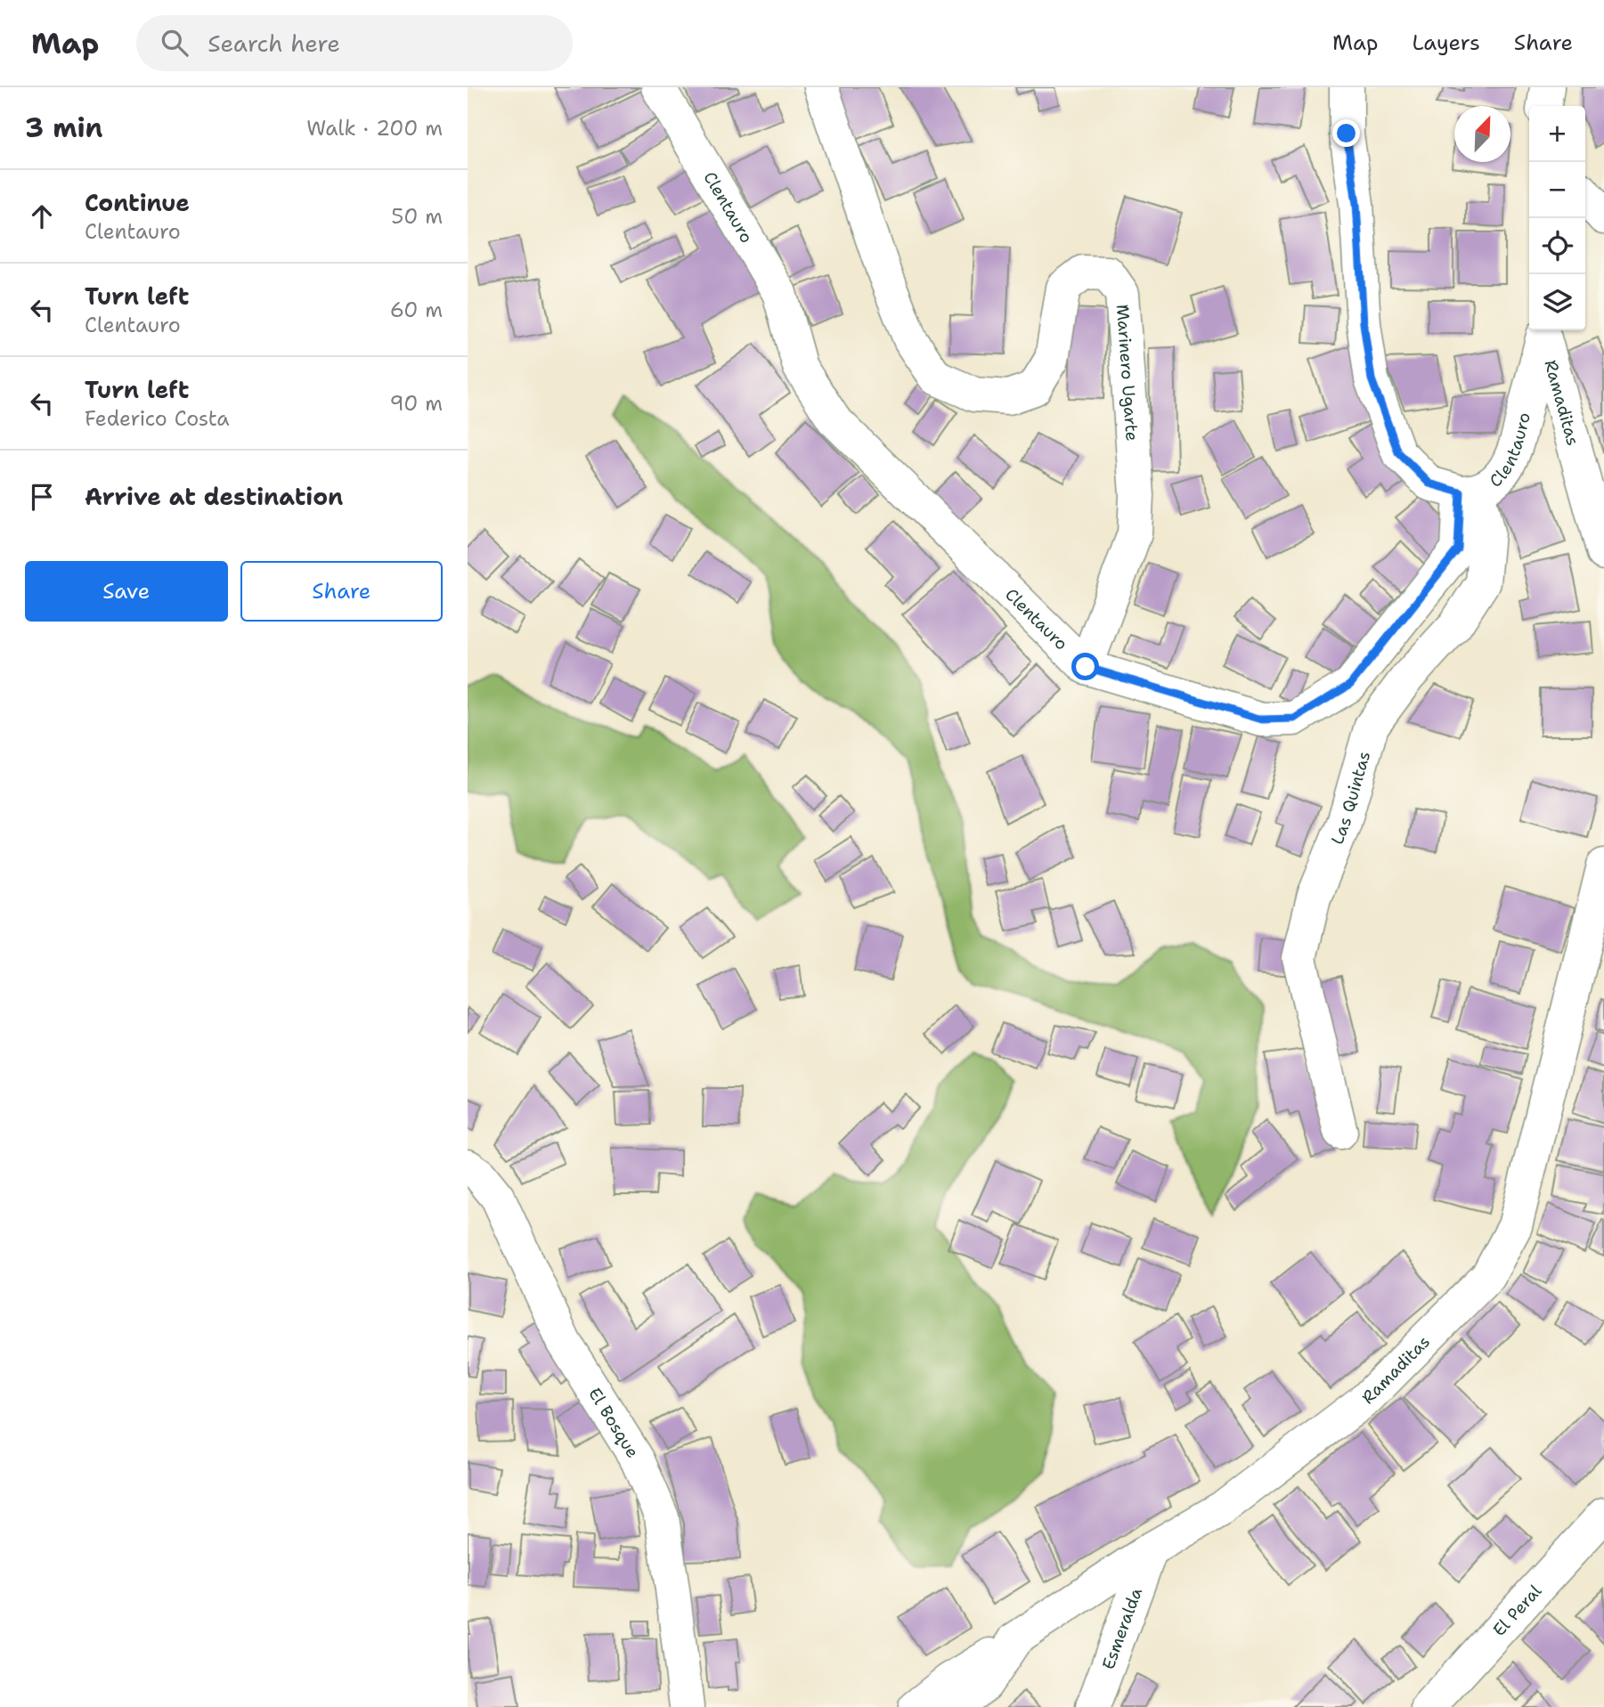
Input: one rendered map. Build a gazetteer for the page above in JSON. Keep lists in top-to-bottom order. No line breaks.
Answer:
{"streets":{"street":["Clentauro","Marinero Ugarte","Ramaditas","Las Quintas","El Bosque","El Peral","Esmeralda"]},"crossings":[["Clentauro","Marinero Ugarte"],["Clentauro","Ramaditas"],["Clentauro","Las Quintas"],["Ramaditas","Esmeralda"]],"north":"top right","page":{"header":"Map","search":"Search here","nav":["Map","Layers","Share"],"heading":["3 min","Walk · 200 m"],"map_buttons":["+","−"],"list":[["Continue","Clentauro","50 m"],["Turn left","Clentauro","60 m"],["Turn left","Federico Costa","90 m"],"Arrive at destination"],"buttons":["Save","Share"]}}
